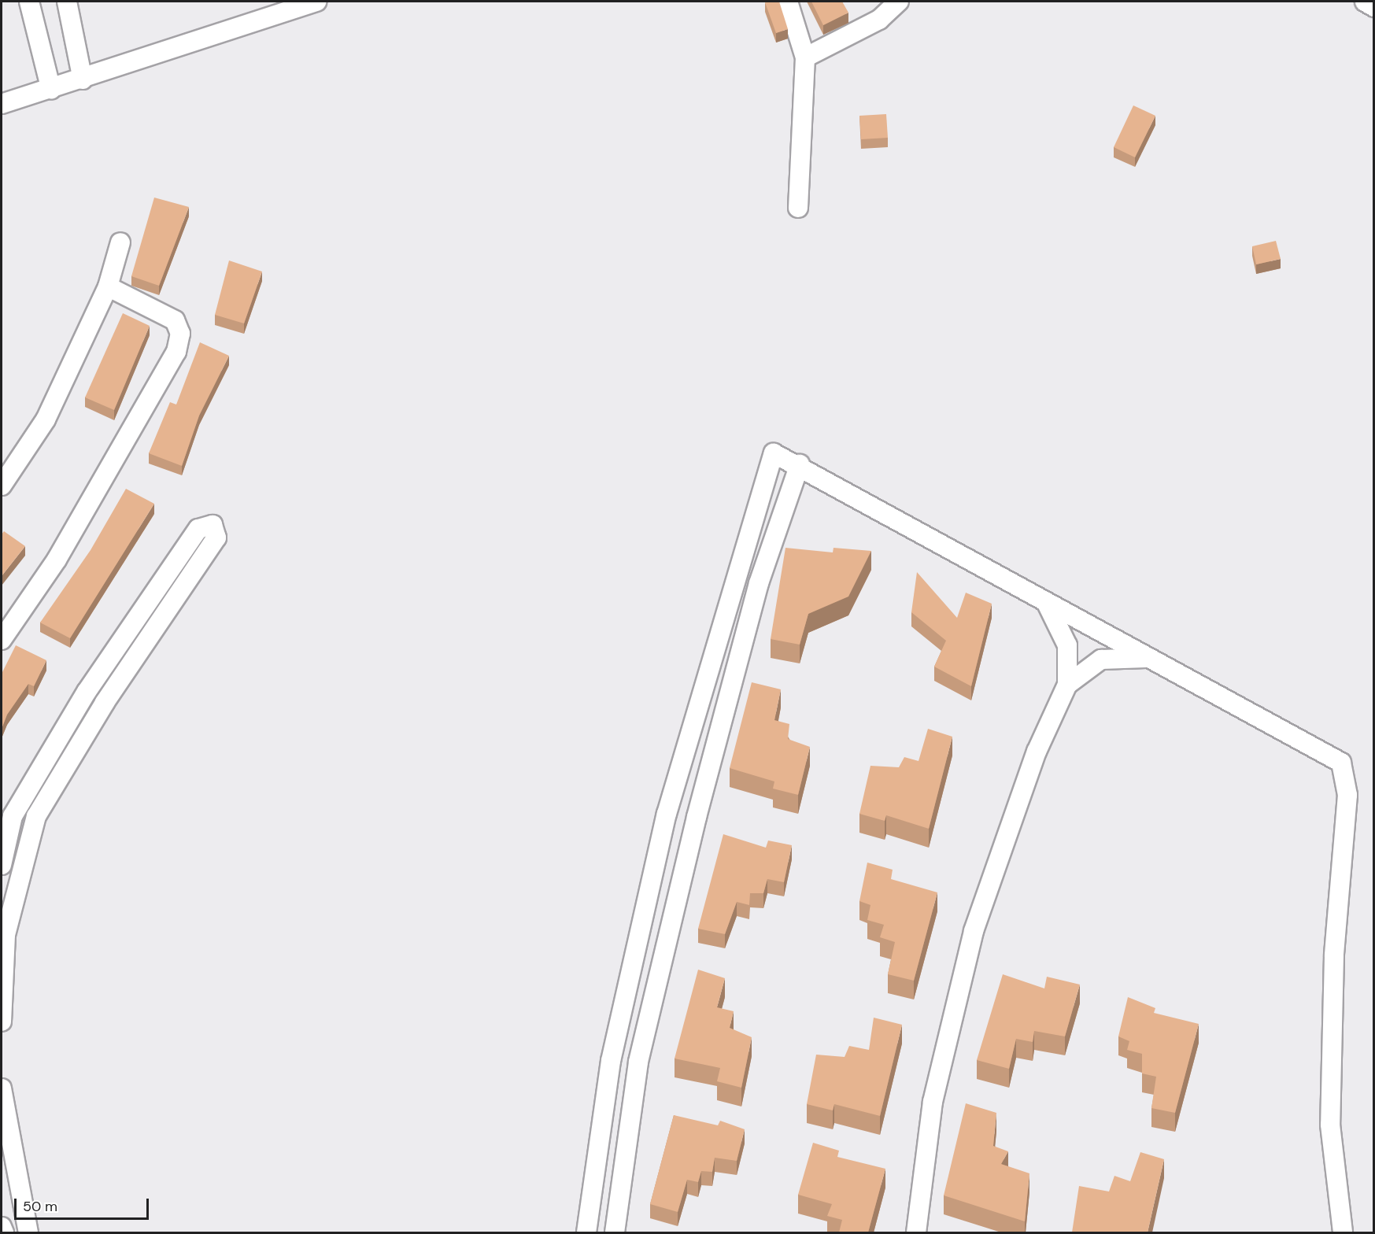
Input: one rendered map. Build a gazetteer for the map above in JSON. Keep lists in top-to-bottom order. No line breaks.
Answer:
{"scale_bar":"50 m"}
